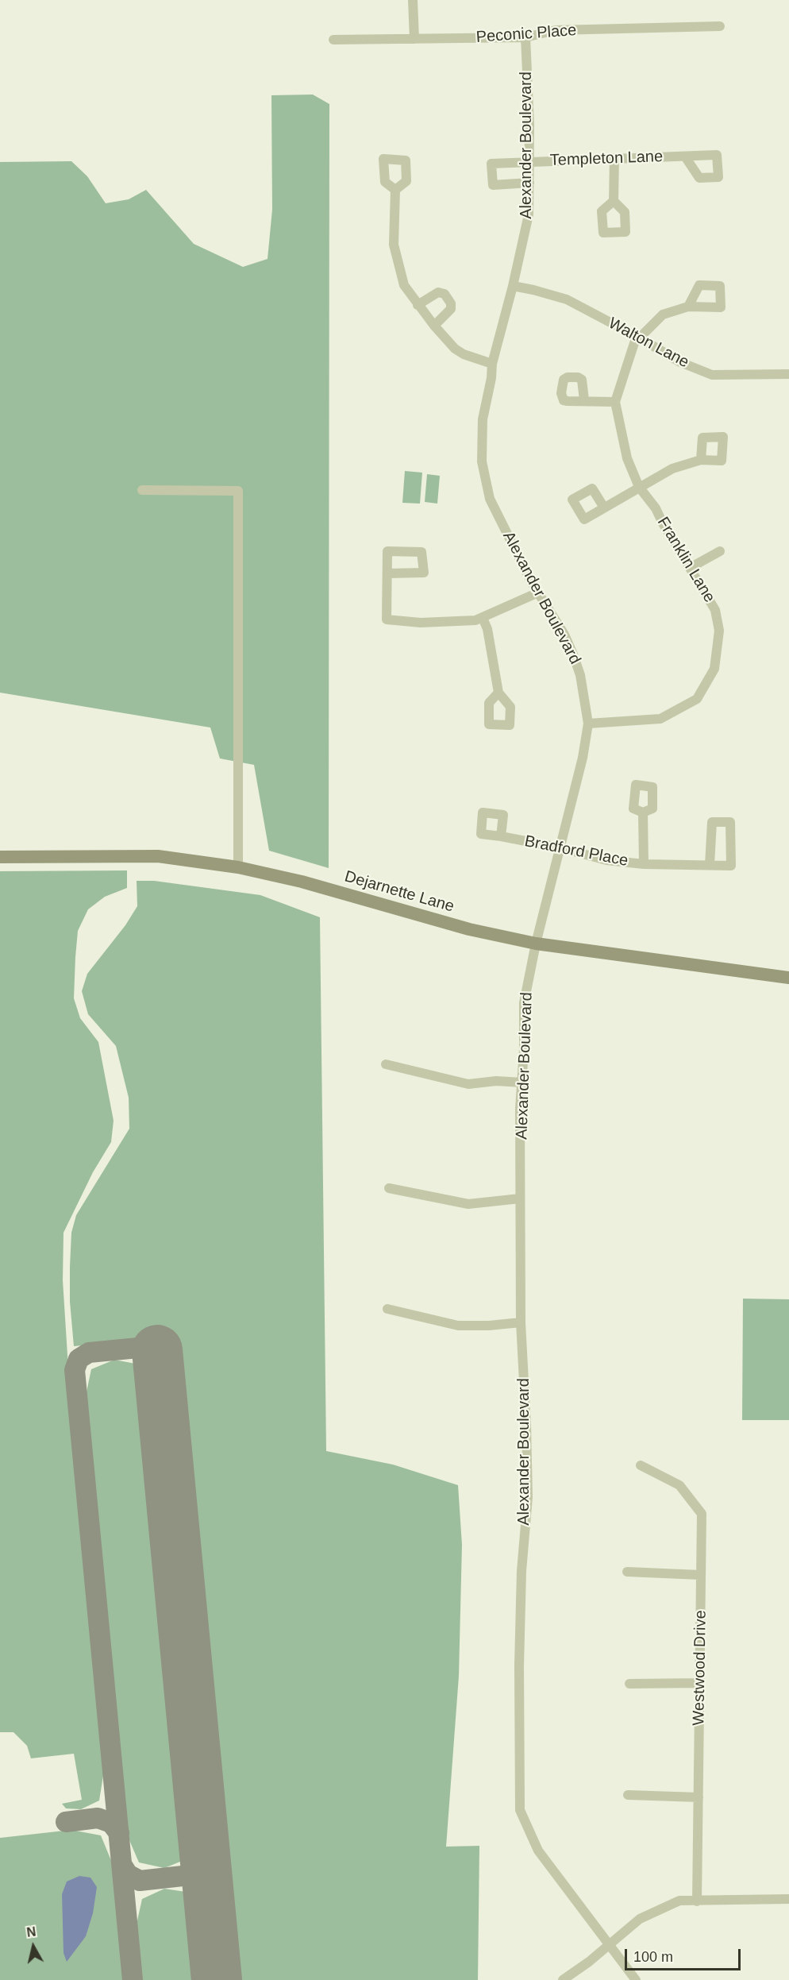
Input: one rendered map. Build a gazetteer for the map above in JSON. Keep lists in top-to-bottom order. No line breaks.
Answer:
{"streets":{"main road":["Dejarnette Lane"],"street":["Peconic Place","Alexander Boulevard","Templeton Lane","Walton Lane","Franklin Lane","Bradford Place","Westwood Drive"]},"crossings":[["Peconic Place","Alexander Boulevard"],["Alexander Boulevard","Templeton Lane"],["Alexander Boulevard","Walton Lane"],["Alexander Boulevard","Franklin Lane"],["Alexander Boulevard","Bradford Place"],["Alexander Boulevard","Dejarnette Lane"],["Walton Lane","Franklin Lane"]],"scale_bar":"100 m","north":"top"}
